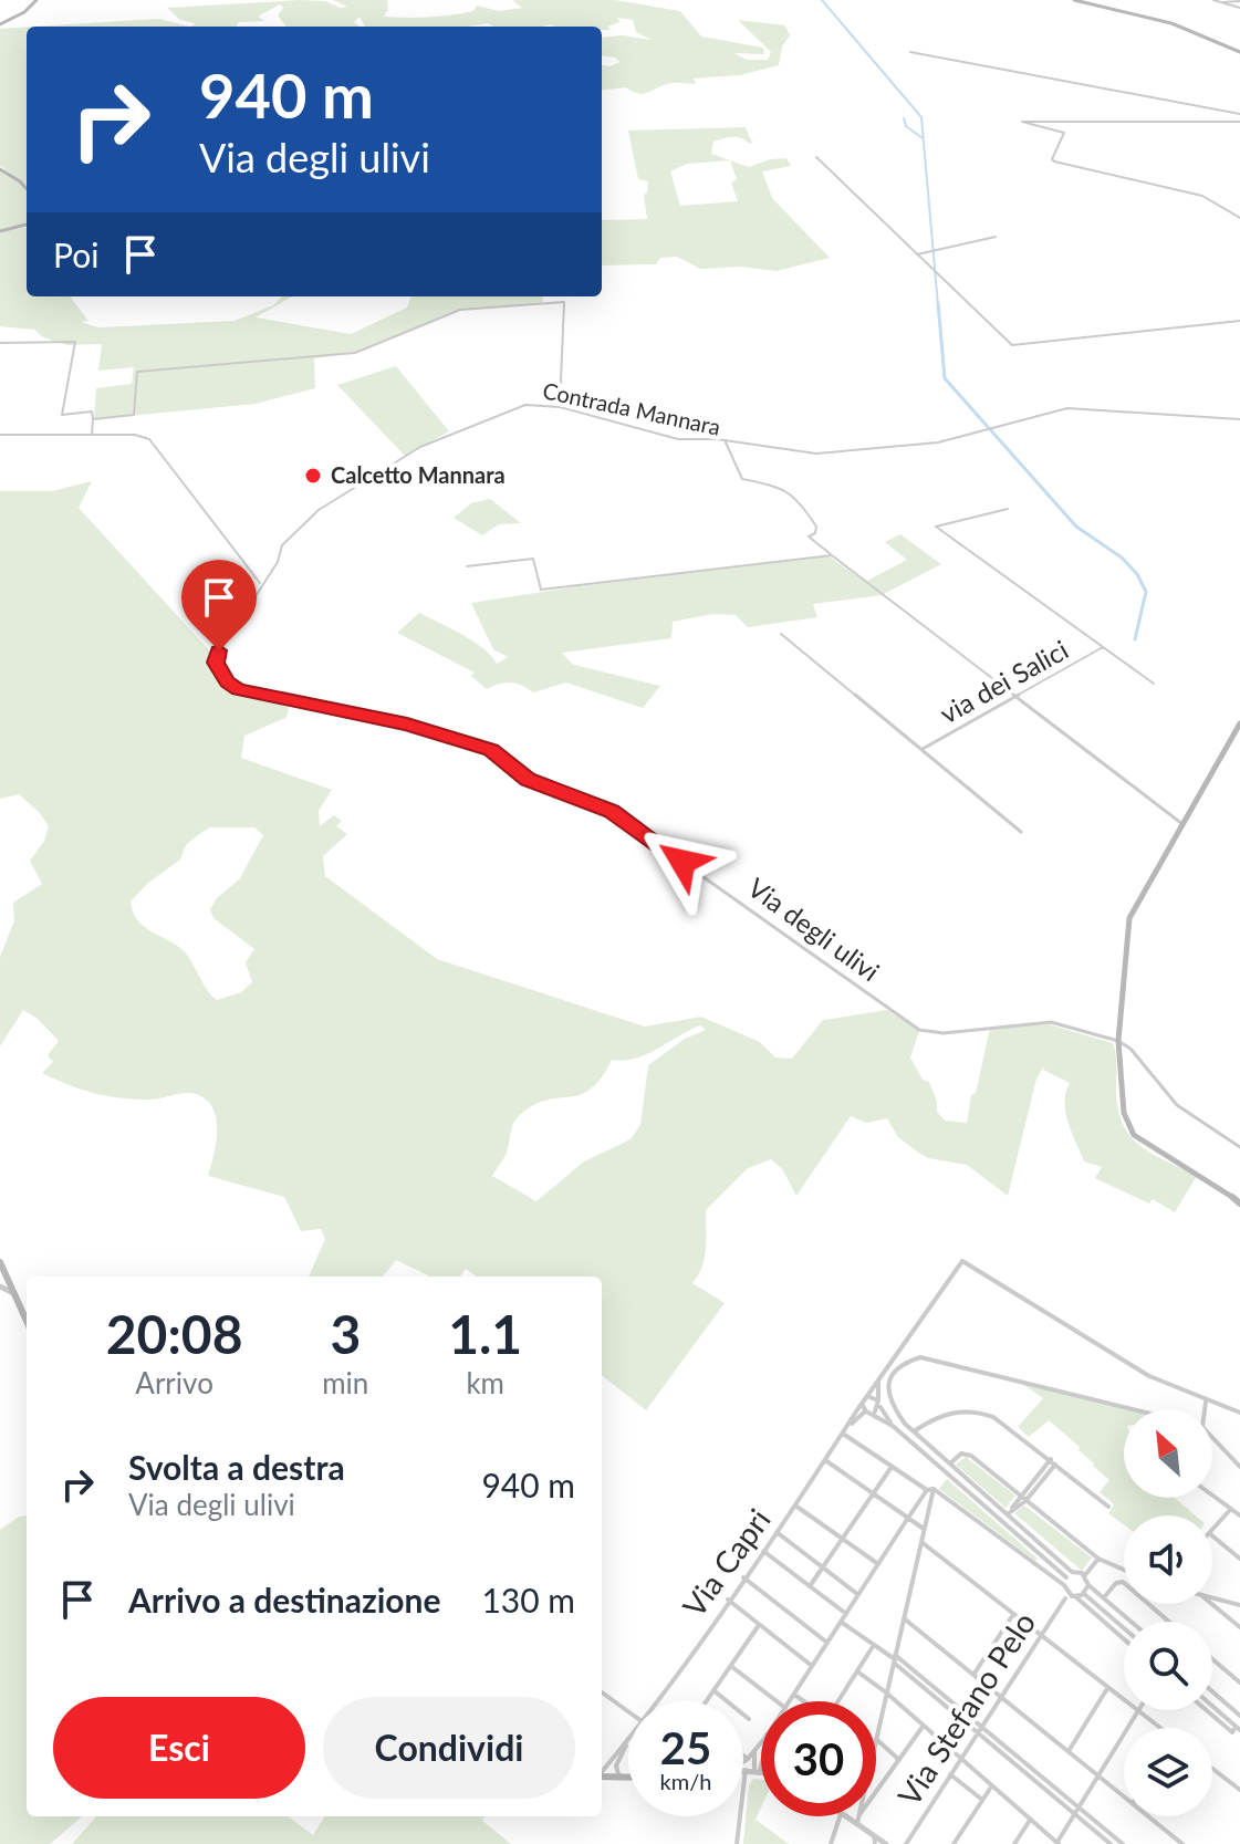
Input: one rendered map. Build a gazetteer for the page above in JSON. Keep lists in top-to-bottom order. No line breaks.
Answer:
{"streets":{"street":["Contrada Mannara","via dei Salici","Via degli ulivi","Via Capri","Via Stefano Pelo"]},"crossings":[["Contrada Mannara","via dei Salici"],["Contrada Mannara","Via degli ulivi"]],"places":["Calcetto Mannara"],"north":"top left","page":{"turn":["940 m","Via degli ulivi"],"then":"Poi","eta":["20:08","Arrivo","3","min","1.1","km"],"list":[{"name":"Svolta a destra","note":"Via degli ulivi","value":"940 m"},{"name":"Arrivo a destinazione","value":"130 m"}],"buttons":["Esci","Condividi"],"speed":"25 km/h","limit":"30"}}
